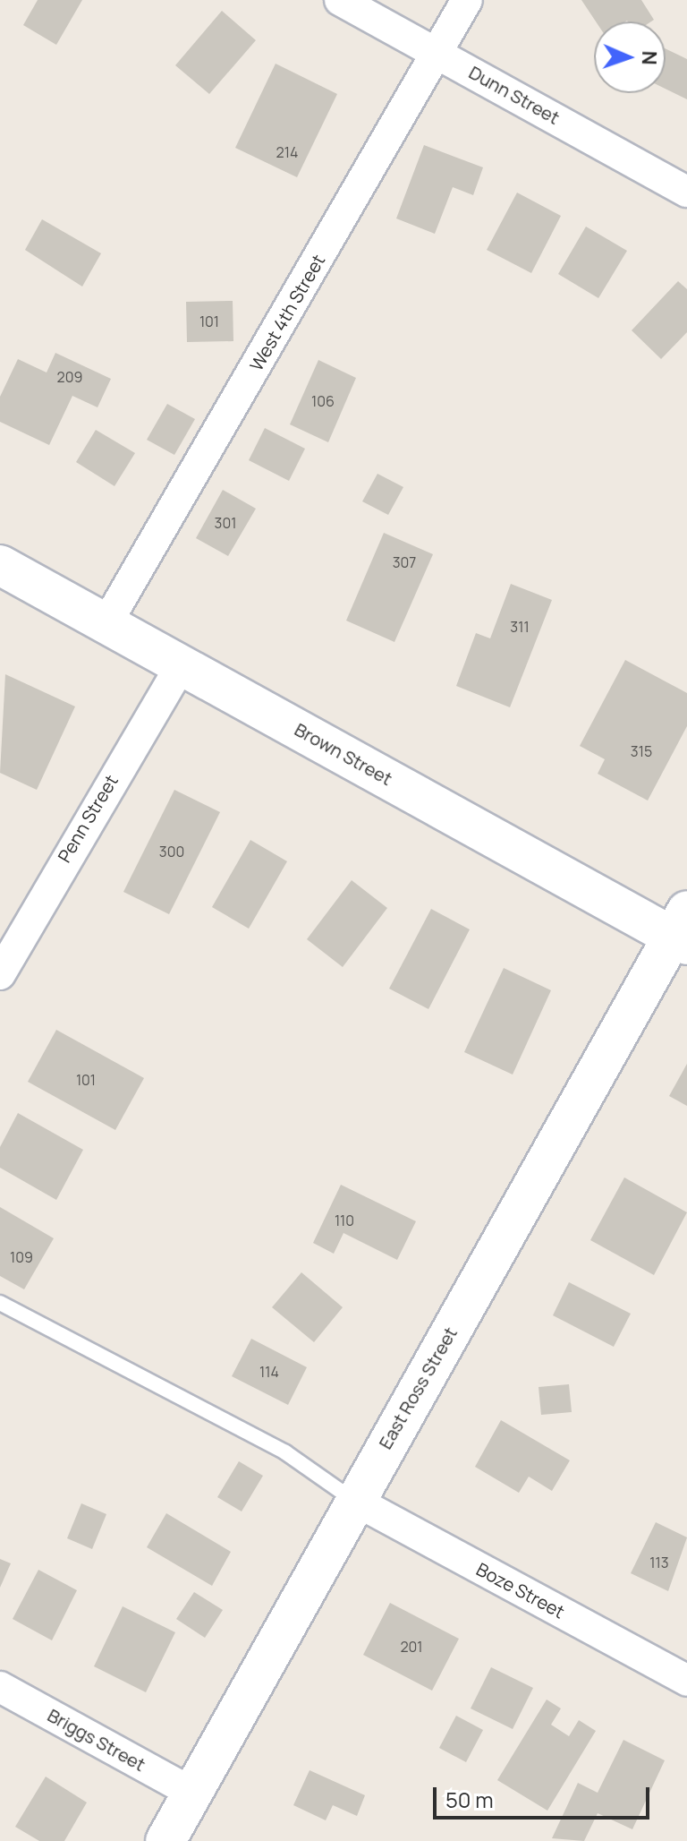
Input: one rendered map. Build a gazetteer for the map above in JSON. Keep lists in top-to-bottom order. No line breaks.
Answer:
{"streets":{"street":["Dunn Street","West 4th Street","Brown Street","Penn Street","East Ross Street","Boze Street","Briggs Street"]},"crossings":[["Dunn Street","West 4th Street"],["West 4th Street","Brown Street"],["Brown Street","Penn Street"],["Brown Street","East Ross Street"],["East Ross Street","Boze Street"],["East Ross Street","Briggs Street"]],"house_numbers":["214","101","209","106","301","307","311","315","300","101","110","109","114","113","201"],"scale_bar":"50 m","north":"right"}
